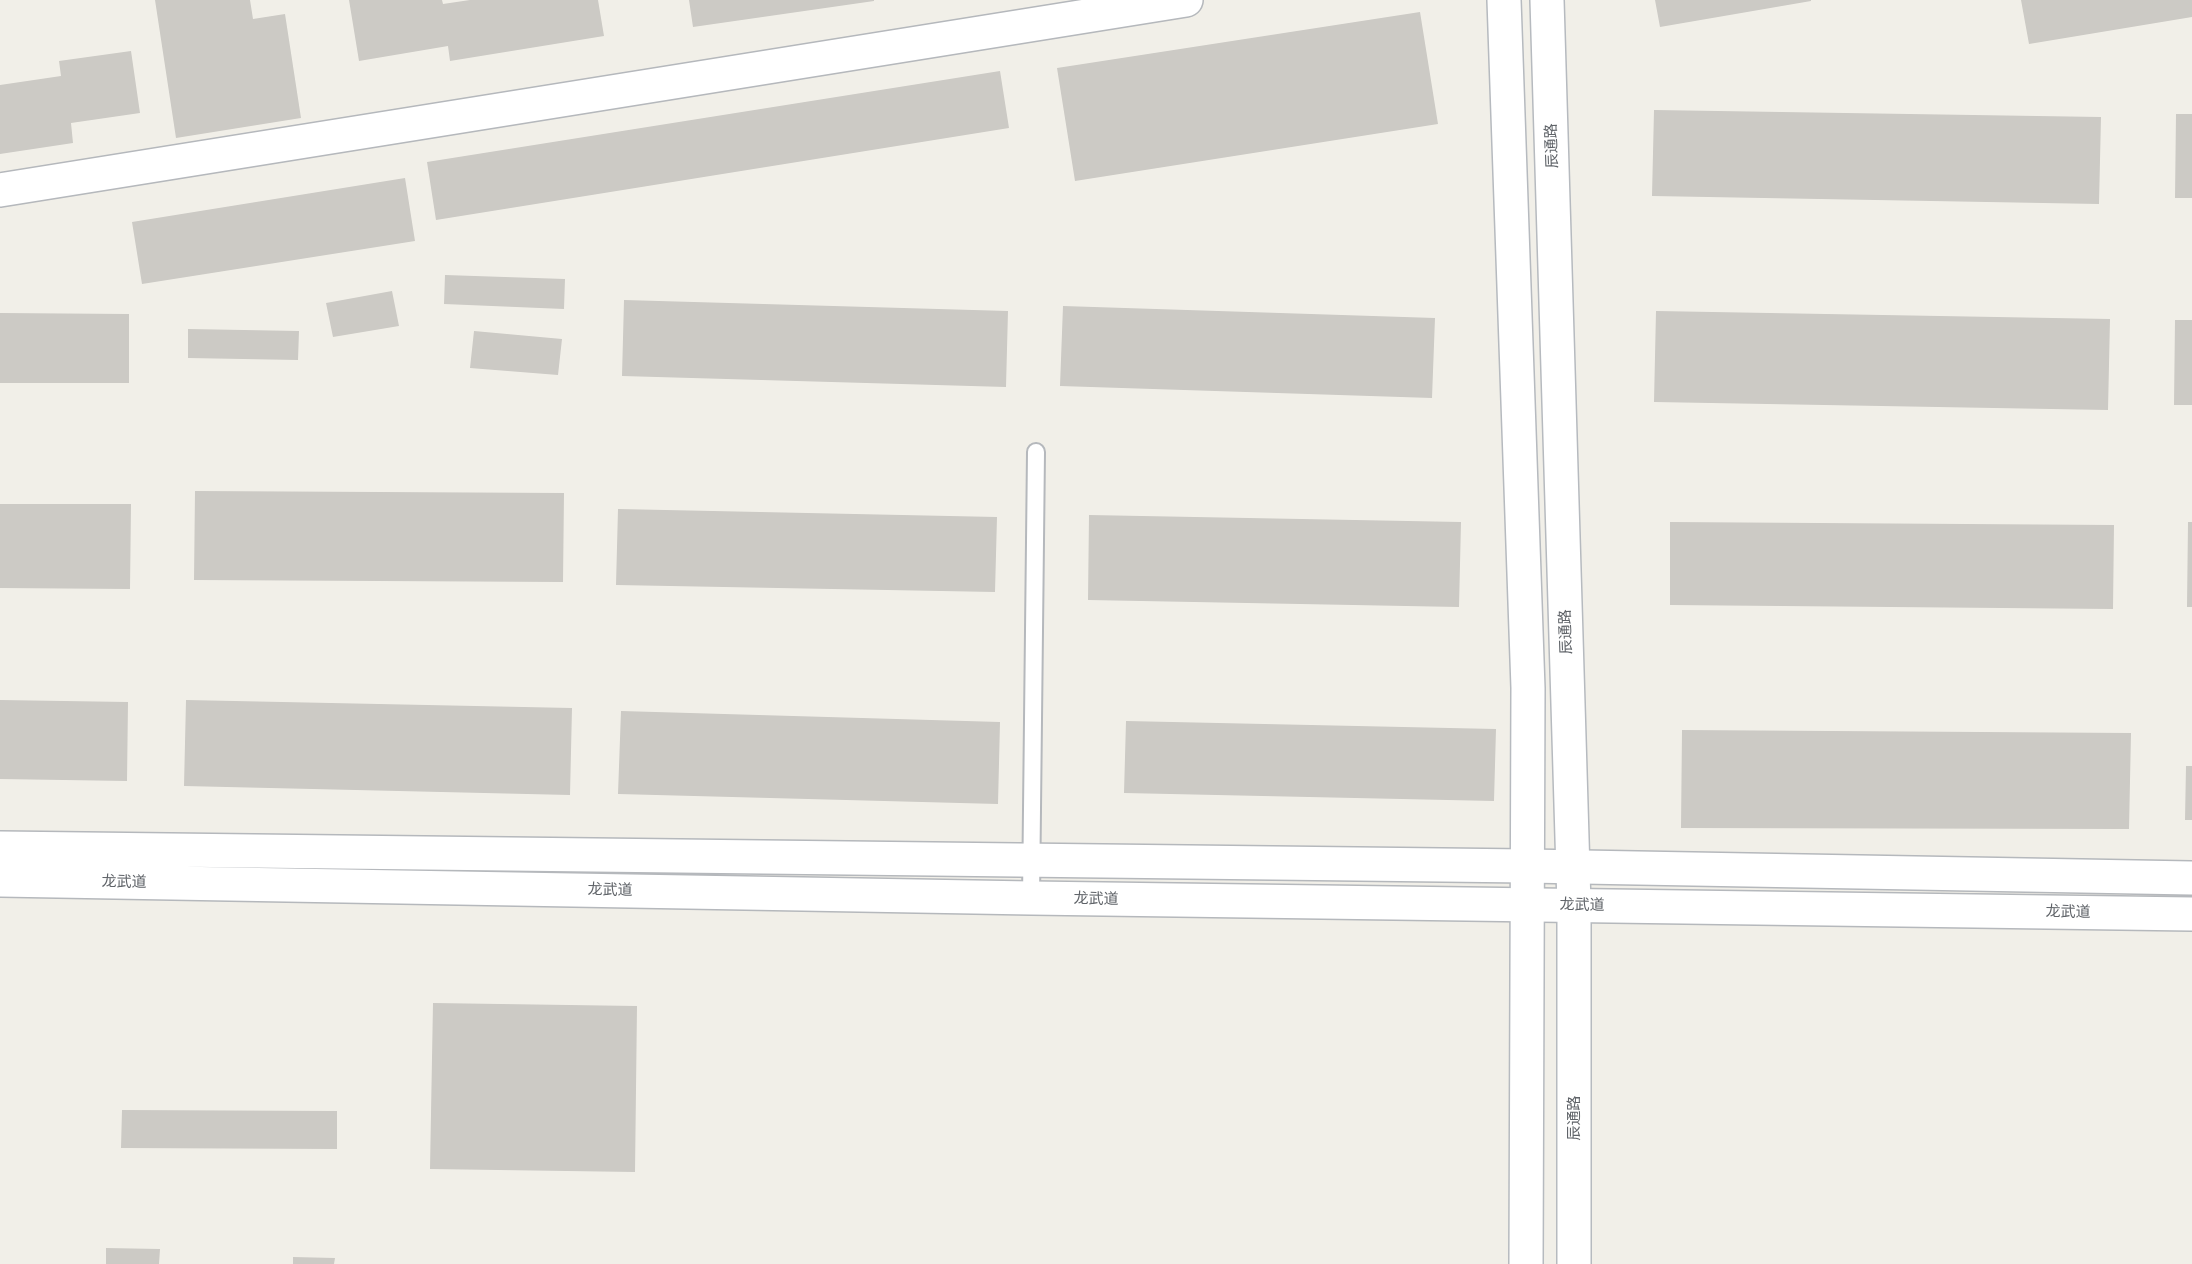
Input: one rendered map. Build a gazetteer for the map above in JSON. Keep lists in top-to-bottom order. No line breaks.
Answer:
{"streets":{"street":["辰通路","龙武道"]},"crossings":[["辰通路","龙武道"]]}
